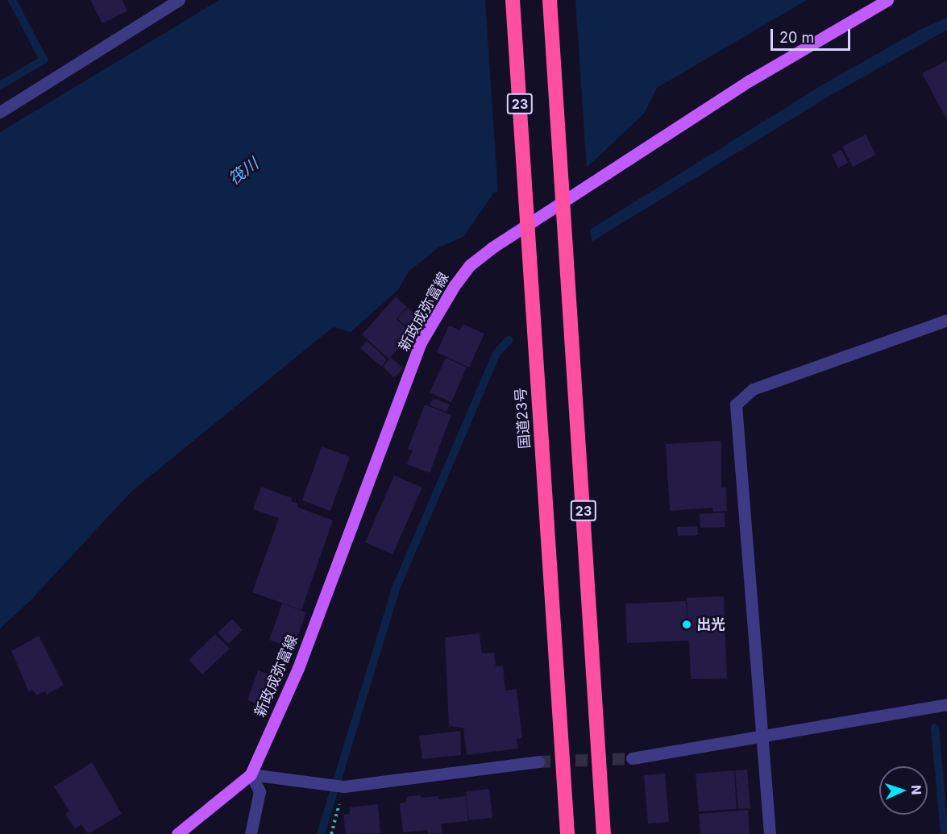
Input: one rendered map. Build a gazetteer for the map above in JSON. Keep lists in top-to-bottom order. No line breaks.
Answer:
{"streets":{"highway":["23","国道23号"],"main road":["新政成弥富線"]},"crossings":[["23","新政成弥富線"],["新政成弥富線","国道23号"]],"water":["筏川"],"places":["出光"],"scale_bar":"20 m","north":"right"}
